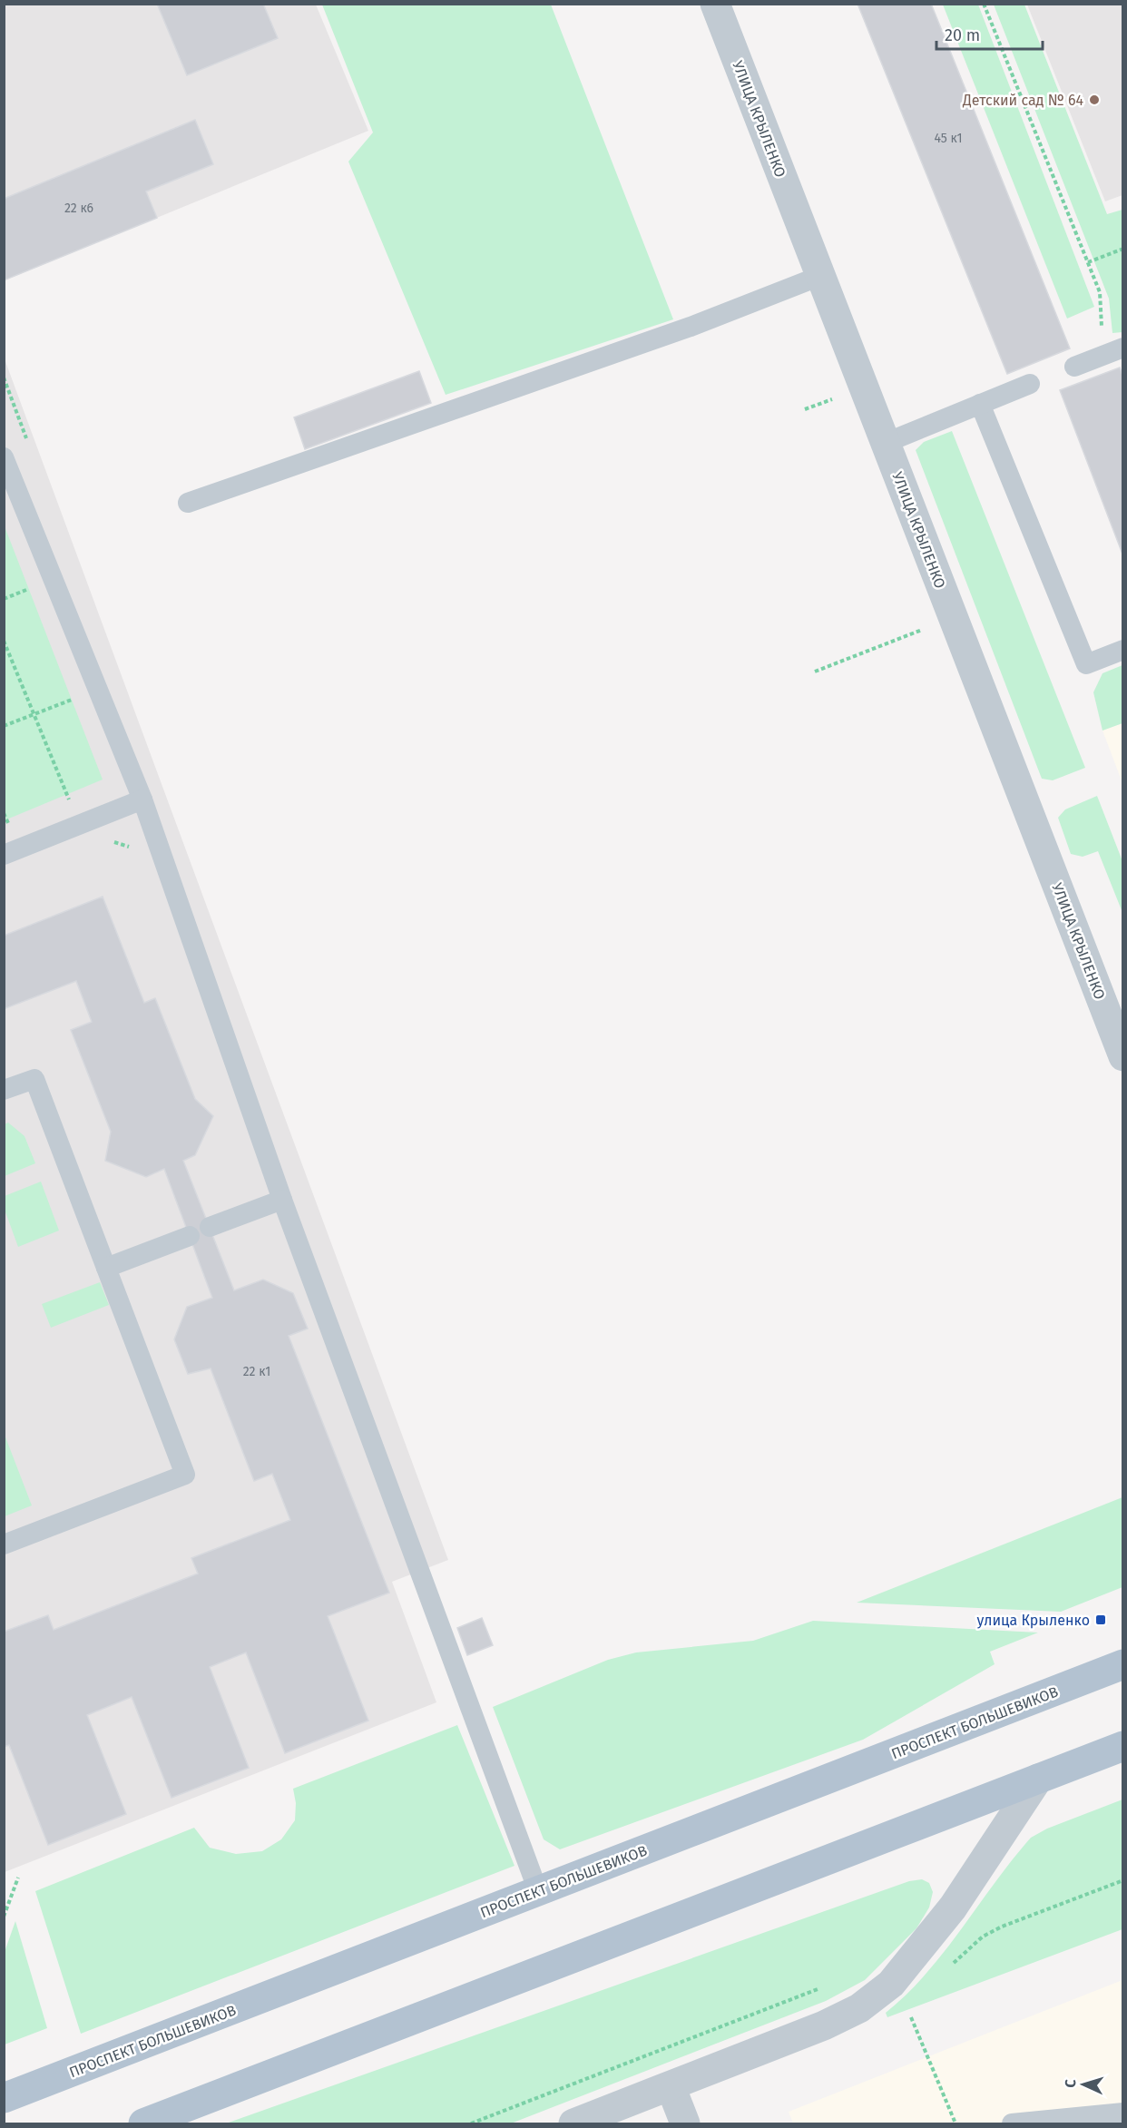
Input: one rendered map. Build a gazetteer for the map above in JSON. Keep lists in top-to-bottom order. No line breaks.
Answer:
{"streets":{"main road":["ПРОСПЕКТ БОЛЬШЕВИКОВ"],"street":["УЛИЦА КРЫЛЕНКО"]},"places":{"other":["Детский сад № 64"],"transit":["улица Крыленко"]},"house_numbers":["45 к1","22 к6","22 к1"],"scale_bar":"20 m","north":"left"}
